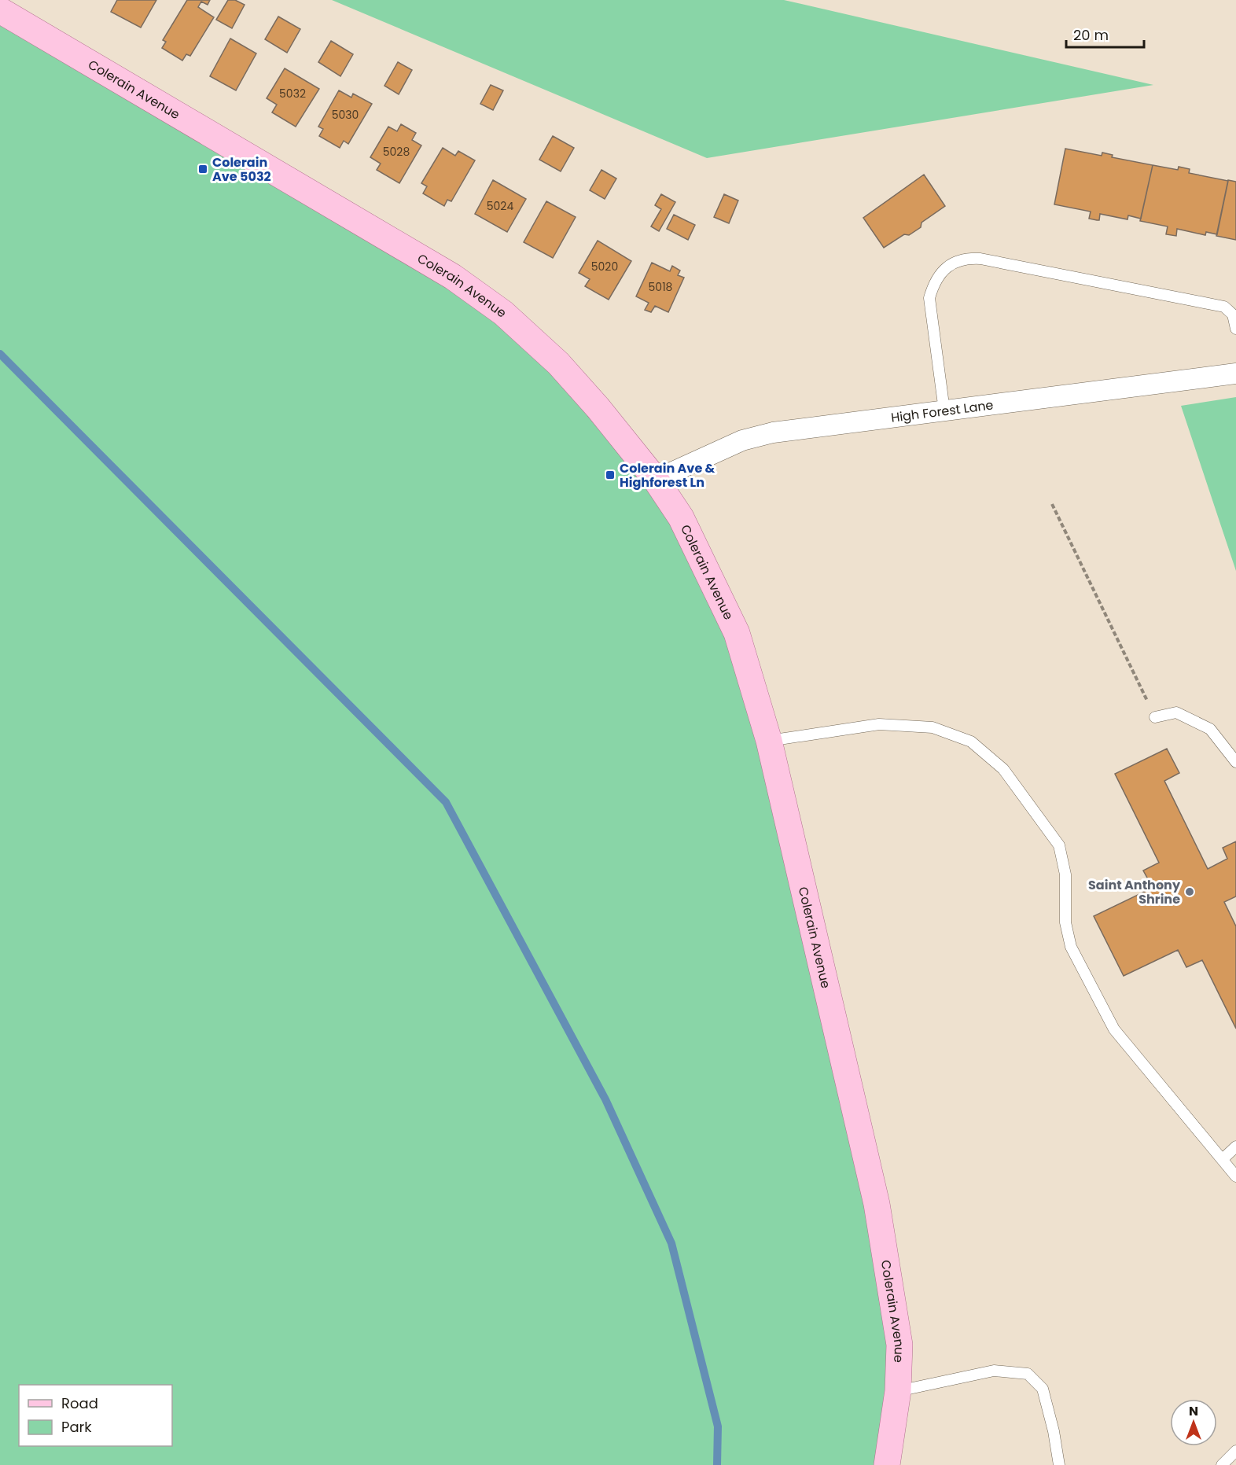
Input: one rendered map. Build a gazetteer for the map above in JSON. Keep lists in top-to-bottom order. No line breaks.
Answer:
{"streets":{"main road":["Colerain Avenue"],"street":["High Forest Lane"]},"crossings":[["Colerain Avenue","High Forest Lane"]],"places":{"transit":["Colerain Ave 5032","Colerain Ave & Highforest Ln"],"other":["Saint Anthony Shrine"]},"house_numbers":["5032","5030","5028","5024","5020","5018"],"legend":["Road","Park"],"scale_bar":"20 m","north":"top"}
